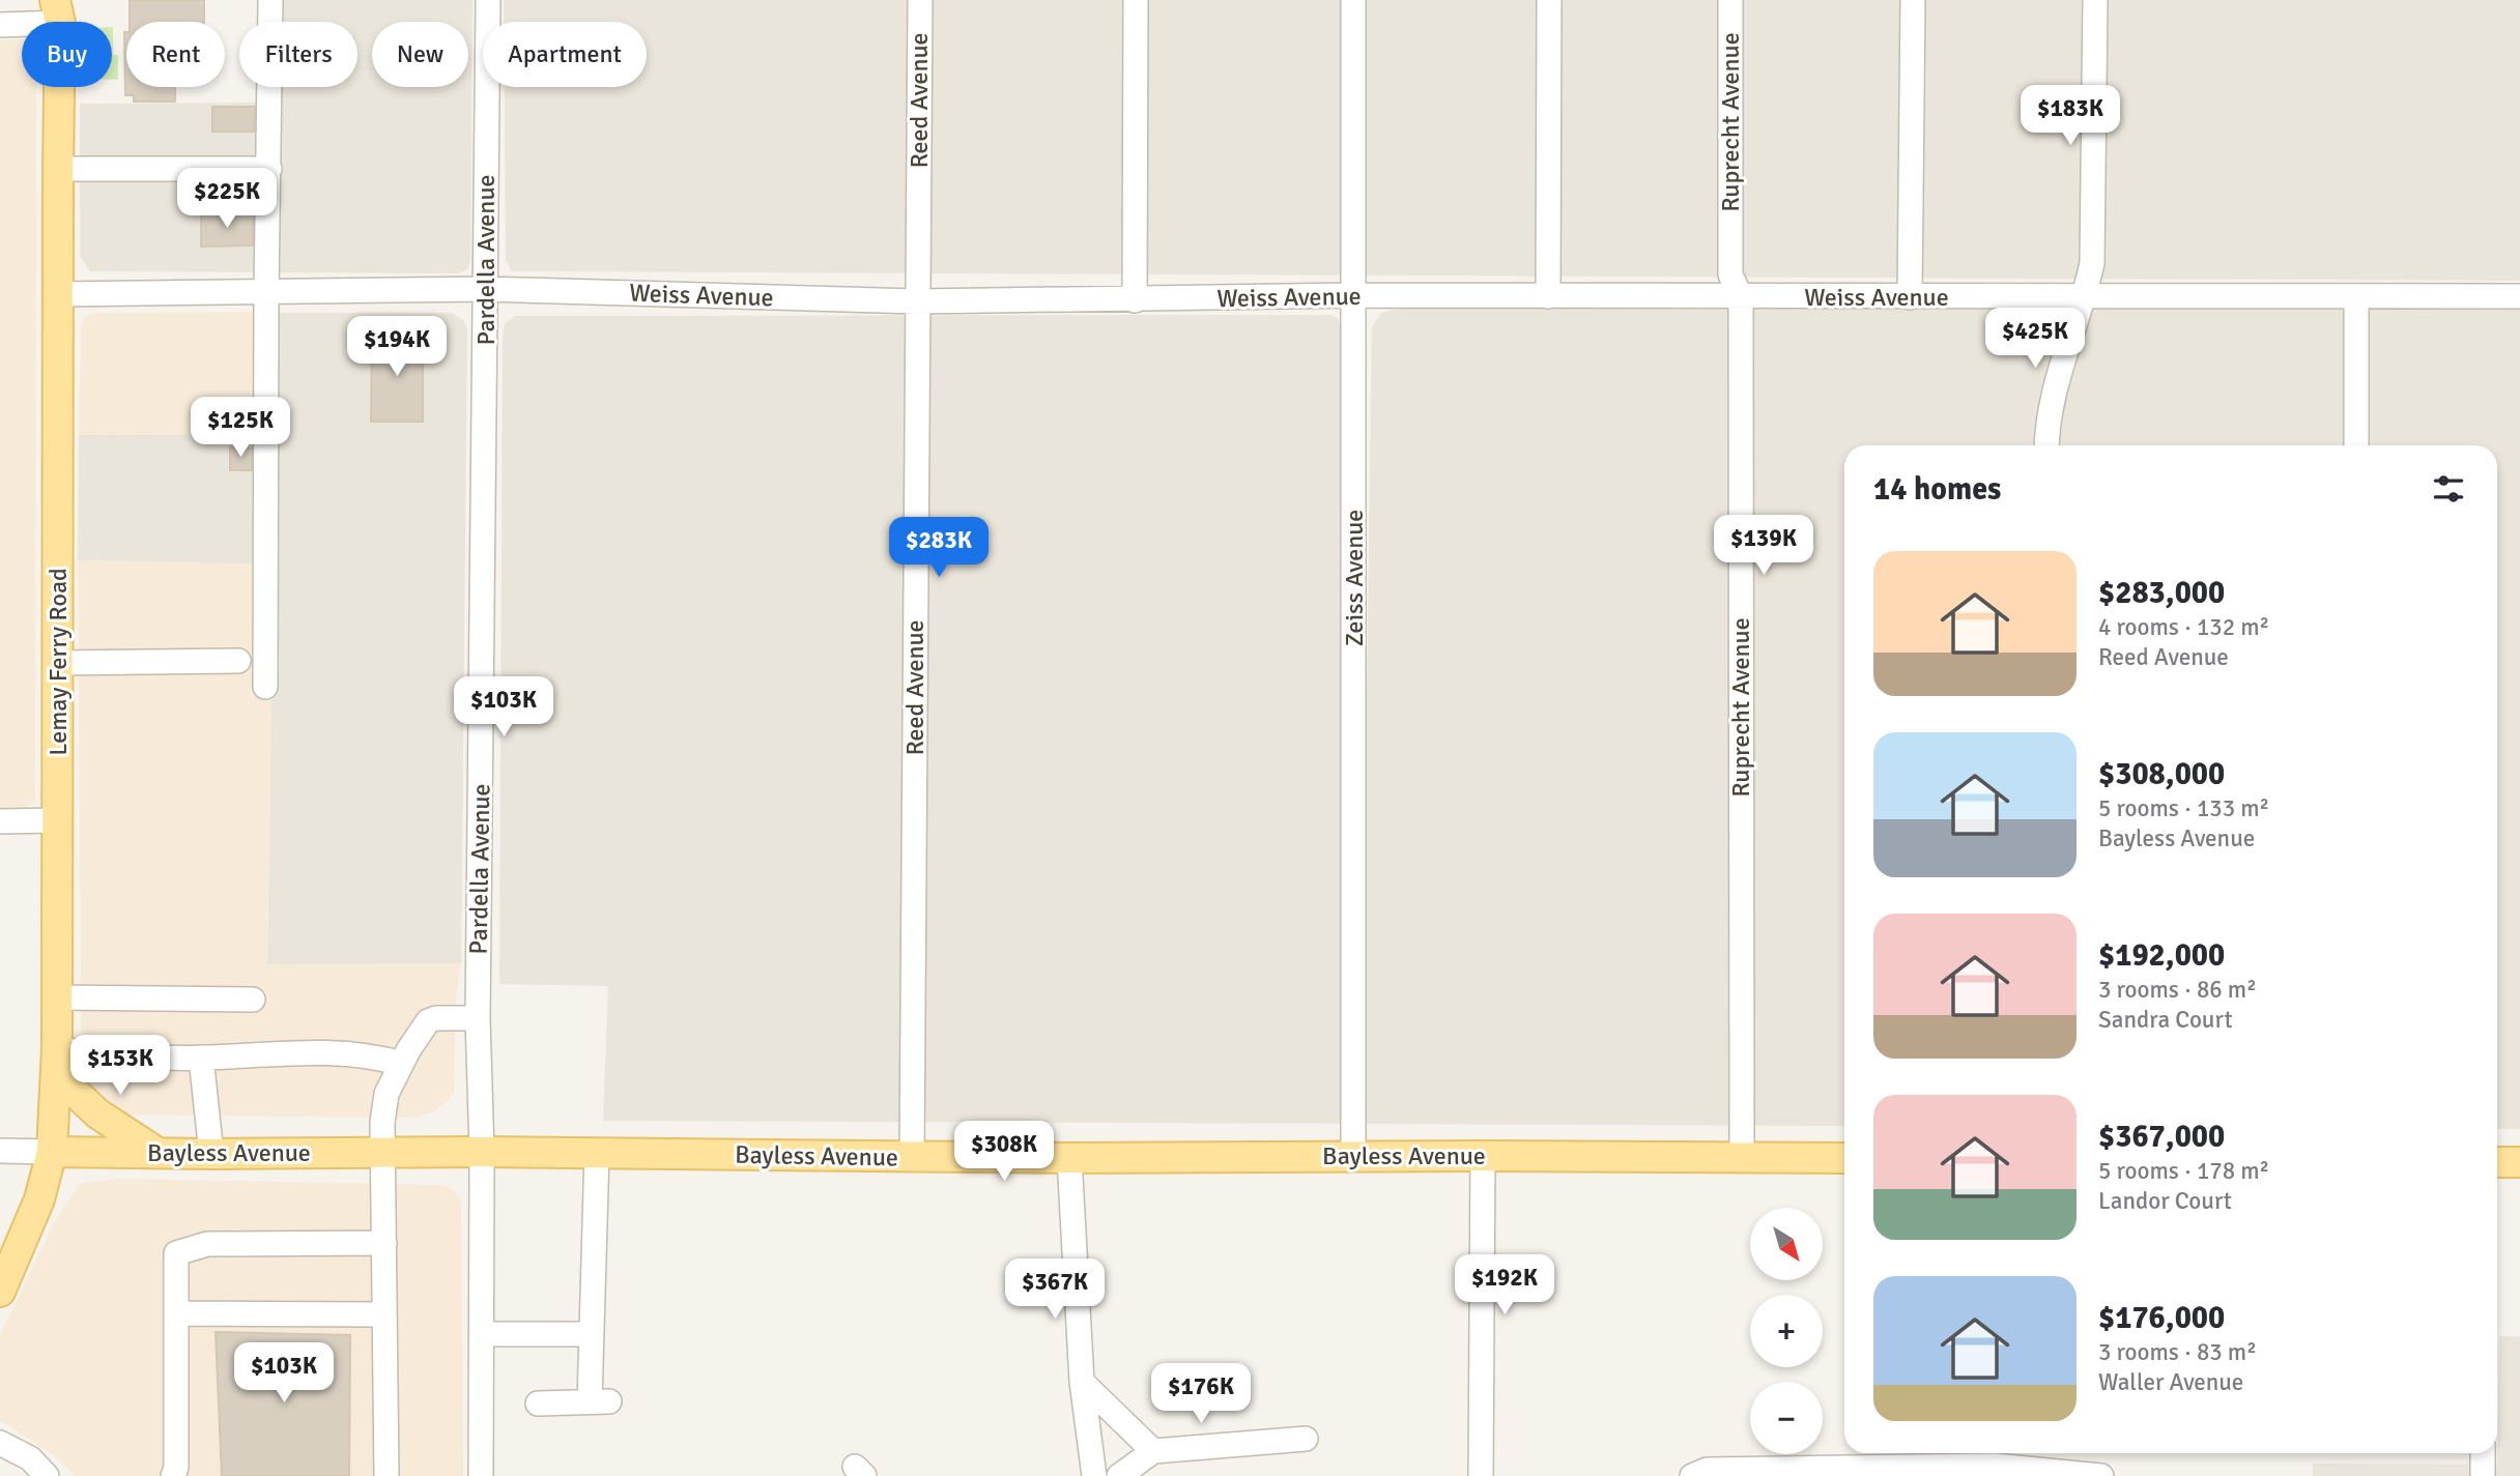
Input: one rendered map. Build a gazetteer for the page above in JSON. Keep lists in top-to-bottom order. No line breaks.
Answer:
{"streets":{"main road":["Lemay Ferry Road","Bayless Avenue"],"street":["Reed Avenue","Ruprecht Avenue","Pardella Avenue","Weiss Avenue","Zeiss Avenue"]},"crossings":[["Reed Avenue","Weiss Avenue"],["Reed Avenue","Bayless Avenue"],["Ruprecht Avenue","Weiss Avenue"],["Ruprecht Avenue","Bayless Avenue"],["Pardella Avenue","Weiss Avenue"],["Pardella Avenue","Bayless Avenue"],["Weiss Avenue","Zeiss Avenue"],["Weiss Avenue","Lemay Ferry Road"],["Zeiss Avenue","Bayless Avenue"],["Lemay Ferry Road","Bayless Avenue"]],"north":"bottom right","page":{"chip":["Buy","Rent","Filters","New","Apartment"],"price":["$183K","$225K","$425K","$194K","$125K","$139K","$283K","$103K","$153K","$308K","$192K","$367K","$103K","$176K"],"heading":"14 homes","list":[{"name":"$283,000","note":"4 rooms · 132 m² · Reed Avenue"},{"name":"$308,000","note":"5 rooms · 133 m² · Bayless Avenue"},{"name":"$192,000","note":"3 rooms · 86 m² · Sandra Court"},{"name":"$367,000","note":"5 rooms · 178 m² · Landor Court"},{"name":"$176,000","note":"3 rooms · 83 m² · Waller Avenue"}],"map_buttons":["+","−"]}}
